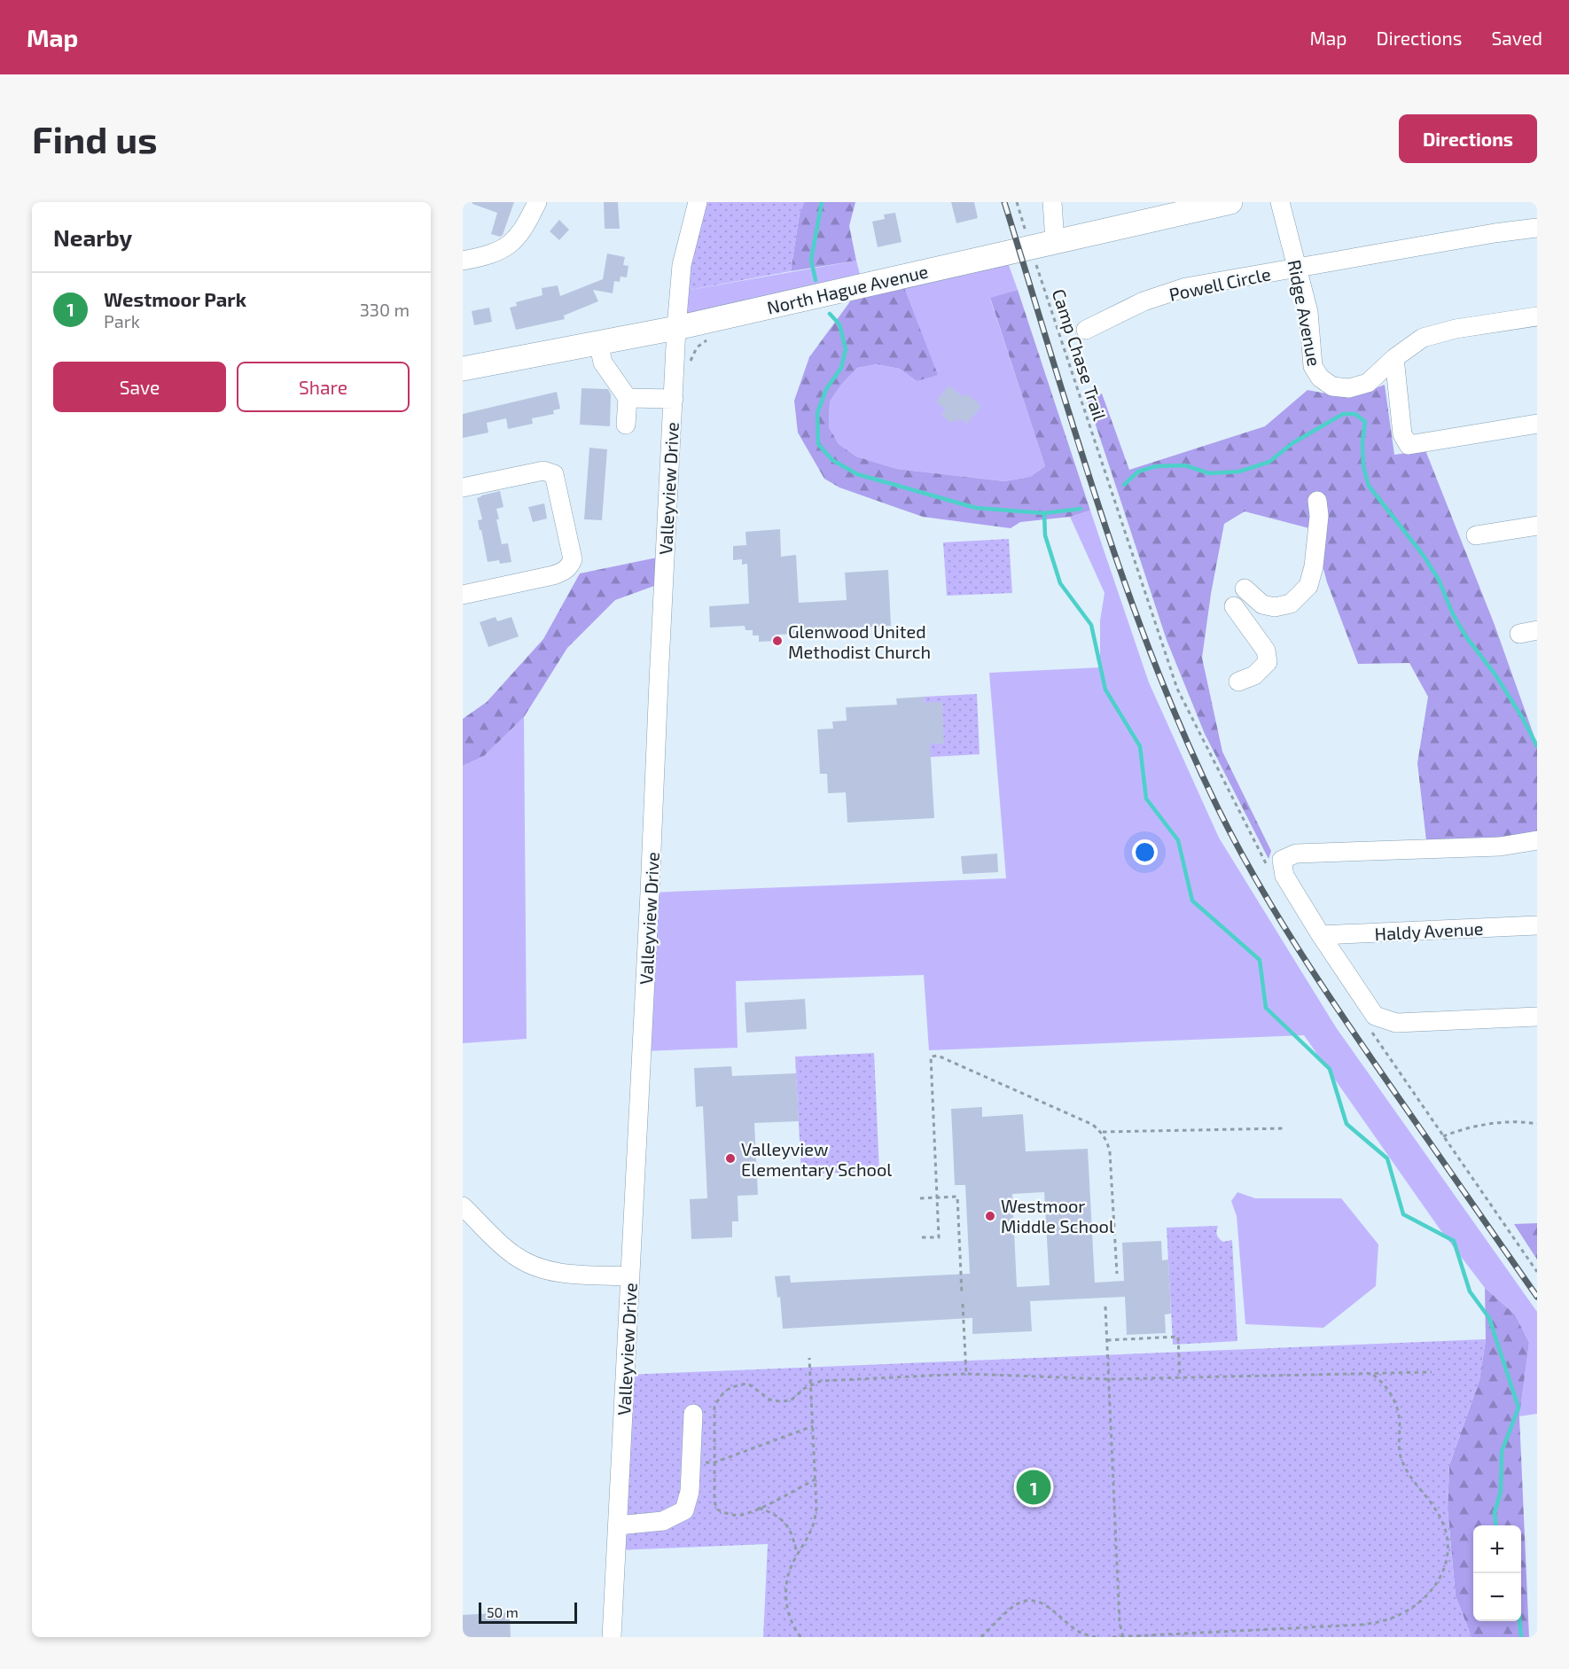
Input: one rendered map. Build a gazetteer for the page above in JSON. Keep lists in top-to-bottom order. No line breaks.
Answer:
{"streets":{"main road":["North Hague Avenue"],"street":["Powell Circle","Ridge Avenue","Valleyview Drive","Haldy Avenue"],"path":["Camp Chase Trail"]},"crossings":[["Powell Circle","Ridge Avenue"],["North Hague Avenue","Camp Chase Trail"],["North Hague Avenue","Valleyview Drive"]],"places":["Glenwood United Methodist Church","Valleyview Elementary School","Westmoor Middle School"],"scale_bar":"50 m","page":{"header":"Map","nav":["Map","Directions","Saved"],"buttons":["Directions",["Save","Share"]],"title":"Find us","heading":"Nearby","list":[{"mark":"1","name":"Westmoor Park","note":"Park","value":"330 m"}],"pins":"1","map_buttons":["+","−"],"scale":"50 m"}}
